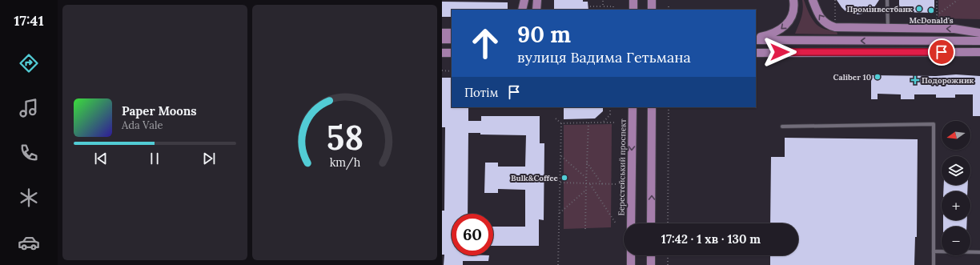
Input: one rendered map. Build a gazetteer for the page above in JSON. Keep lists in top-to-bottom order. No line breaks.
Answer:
{"streets":{"main road":["Берестейський проспект"]},"places":{"other":["Промінвестбанк","McDonald's","Caliber 10","Bulk&Coffee"],"health":["Подорожник"]},"north":"left","page":{"tabs":"17:41","turn":["90 m","вулиця Вадима Гетьмана"],"then":"Потім","song":["Paper Moons","Ada Vale"],"map_buttons":["+","−"],"limit":"60","trip":"17:42 · 1 хв · 130 m","gauge":["58","km/h"]}}
